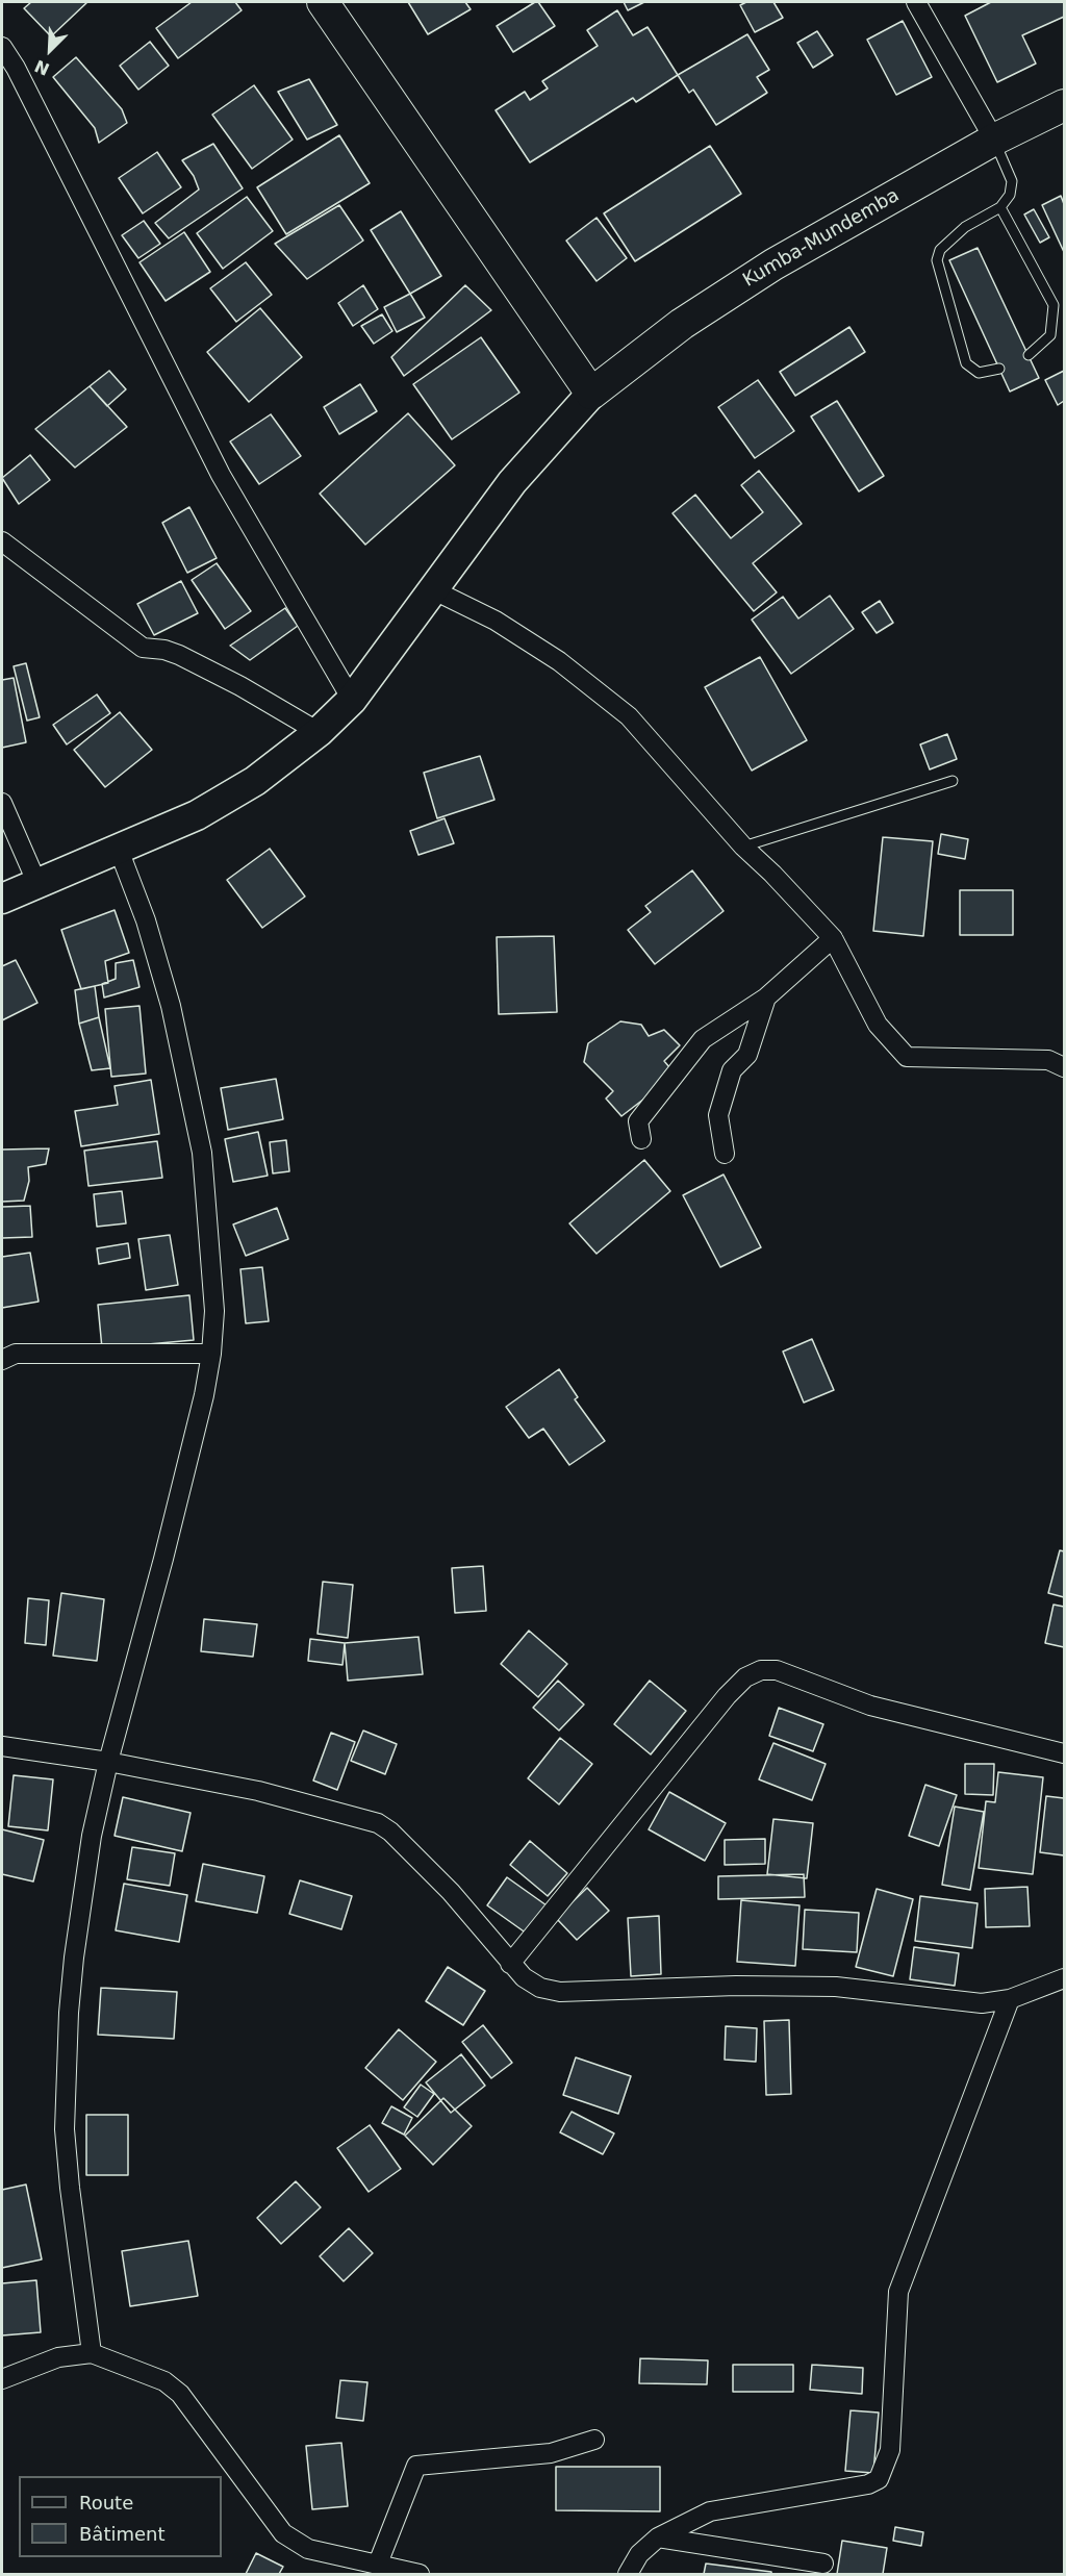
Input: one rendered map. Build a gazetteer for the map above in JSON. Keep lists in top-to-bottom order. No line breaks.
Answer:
{"streets":{"highway":["Kumba-Mundemba"]},"legend":["Route","Bâtiment"],"north":"bottom left"}
